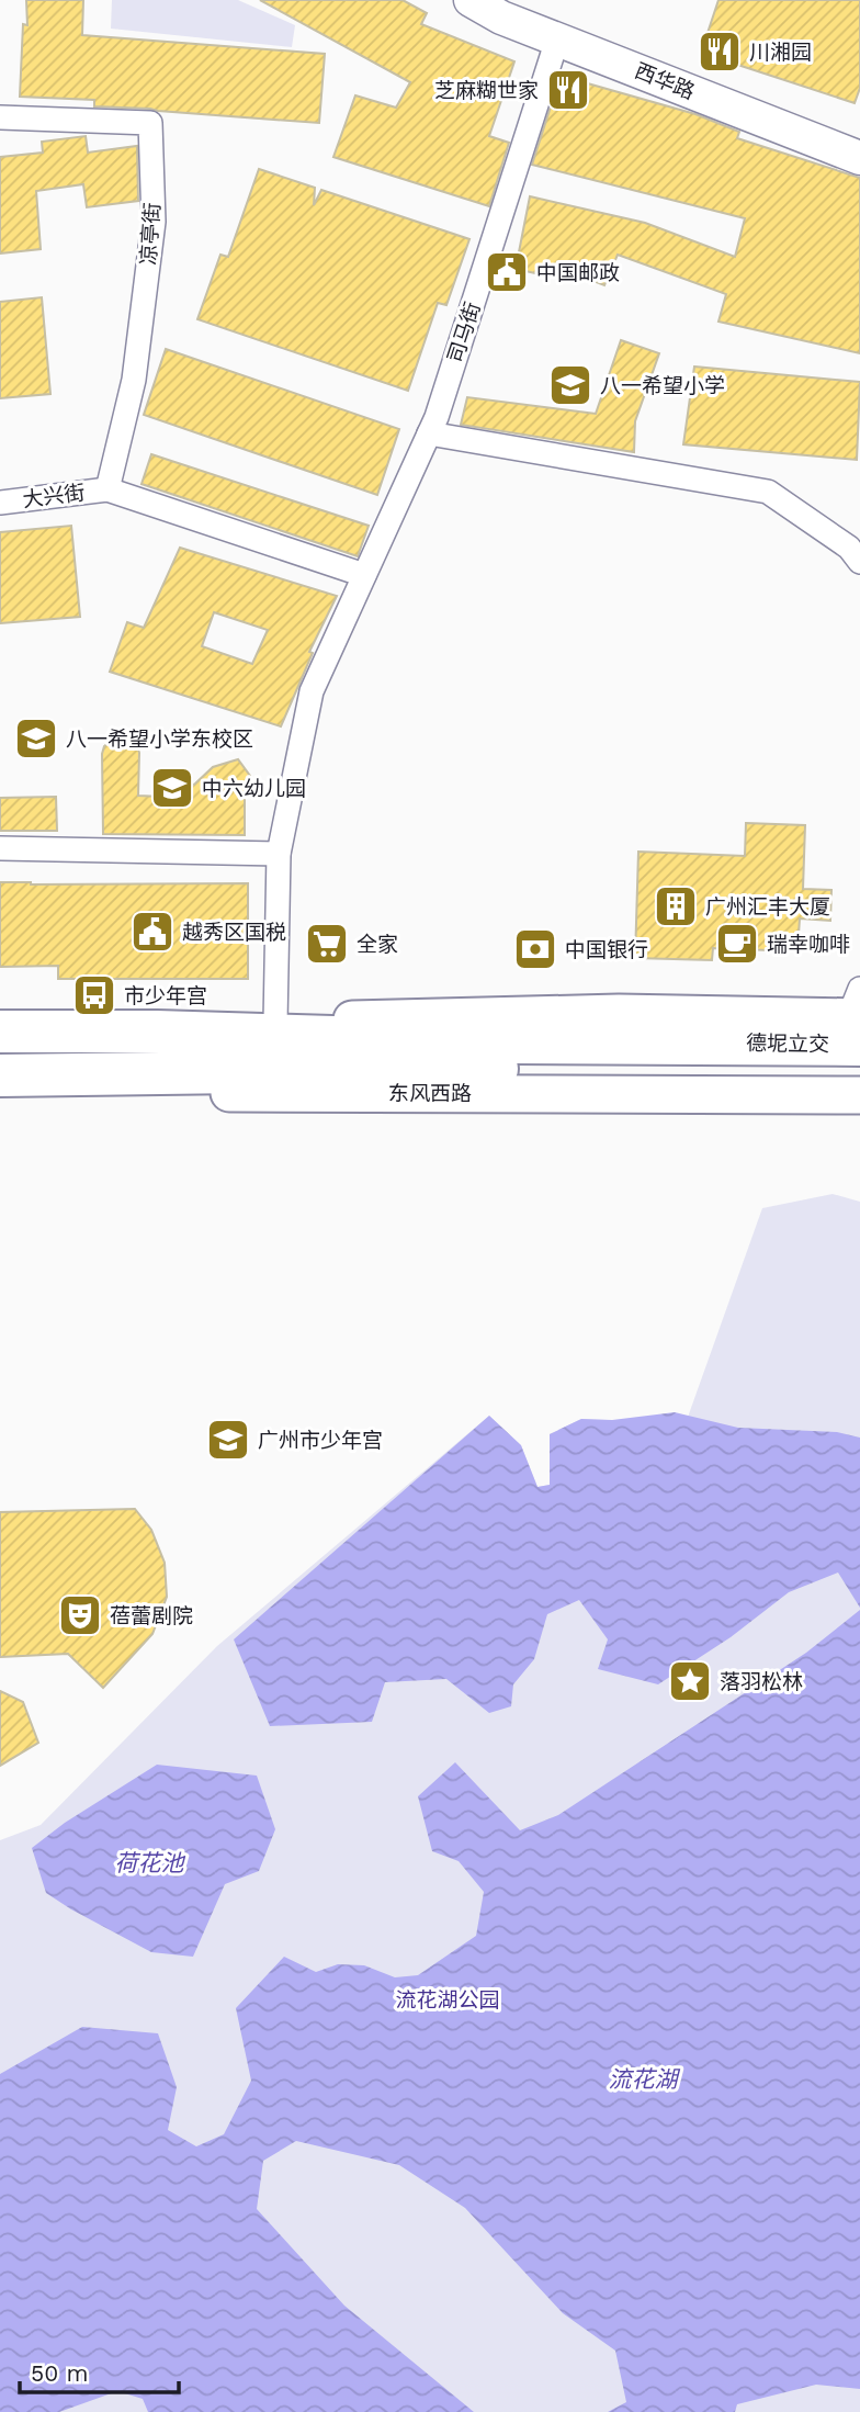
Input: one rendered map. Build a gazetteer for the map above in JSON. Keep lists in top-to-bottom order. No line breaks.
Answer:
{"streets":{"highway":["德坭立交","东风西路"],"street":["西华路","凉亭街","司马街","大兴街"]},"crossings":[["西华路","司马街"],["凉亭街","大兴街"],["德坭立交","东风西路"]],"water":["荷花池","流花湖"],"parks":["流花湖公园"],"places":{"restaurant":["川湘园","芝麻糊世家"],"public building":["中国邮政","越秀区国税"],"school or university":["八一希望小学","八一希望小学东校区","中六幼儿园","广州市少年宫"],"building":["广州汇丰大厦"],"supermarket":["全家"],"cafe":["瑞幸咖啡"],"bank":["中国银行"],"bus stop":["市少年宫"],"theatre":["蓓蕾剧院"],"place":["落羽松林"]},"scale_bar":"50 m"}
